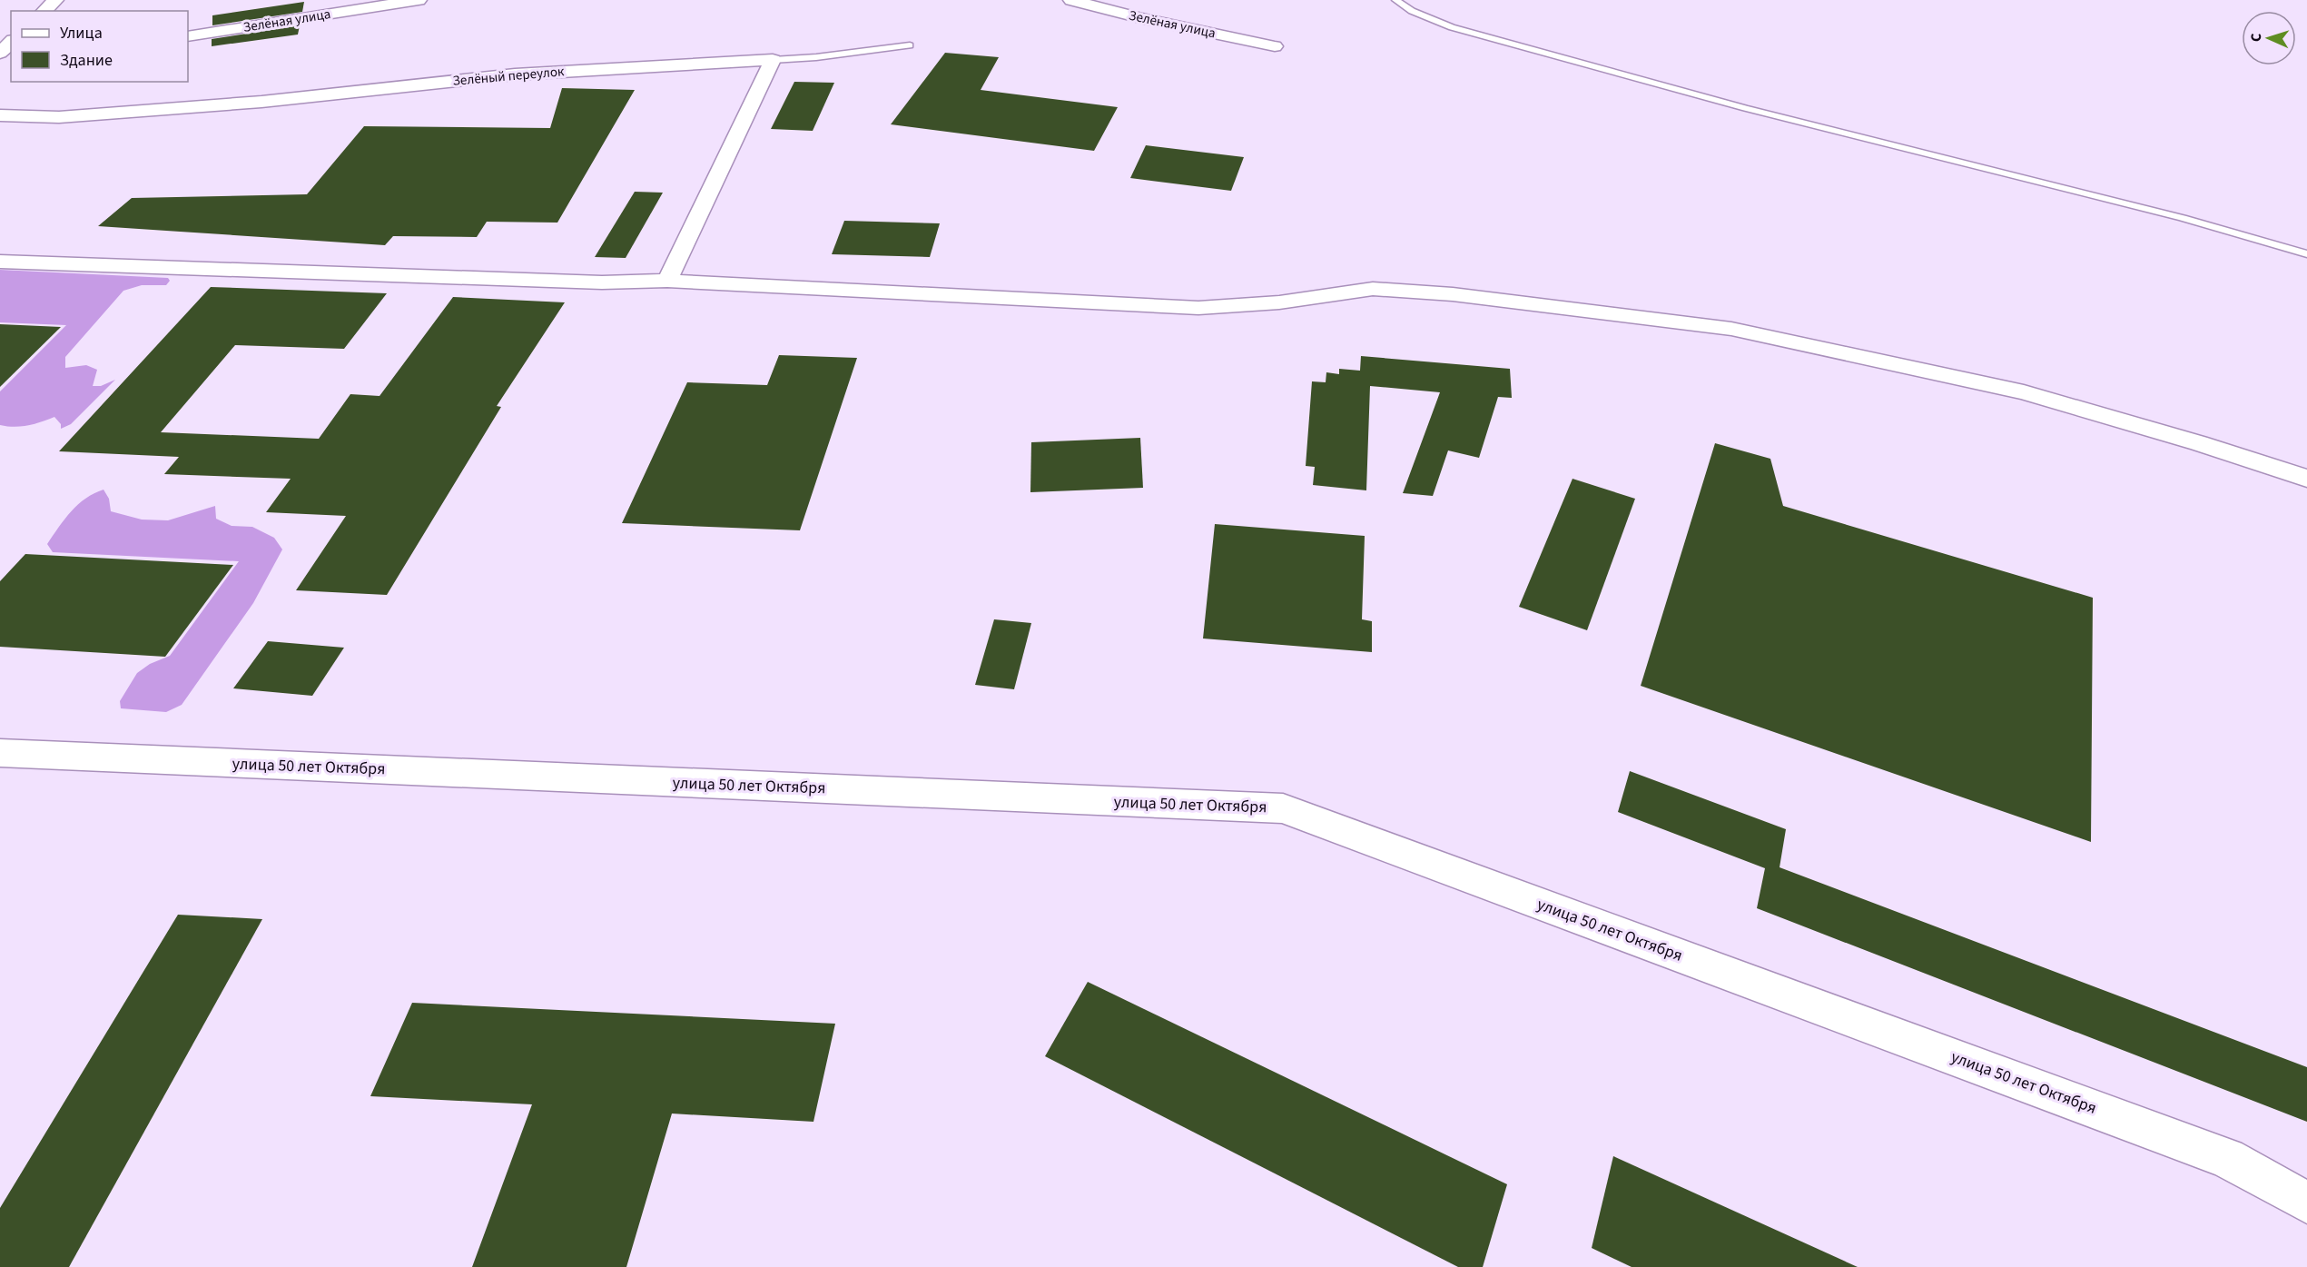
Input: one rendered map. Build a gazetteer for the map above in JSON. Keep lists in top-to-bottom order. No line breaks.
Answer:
{"streets":{"street":["Зелёная улица","Зелёный переулок","улица 50 лет Октября"]},"legend":["Улица","Здание"],"north":"left"}
